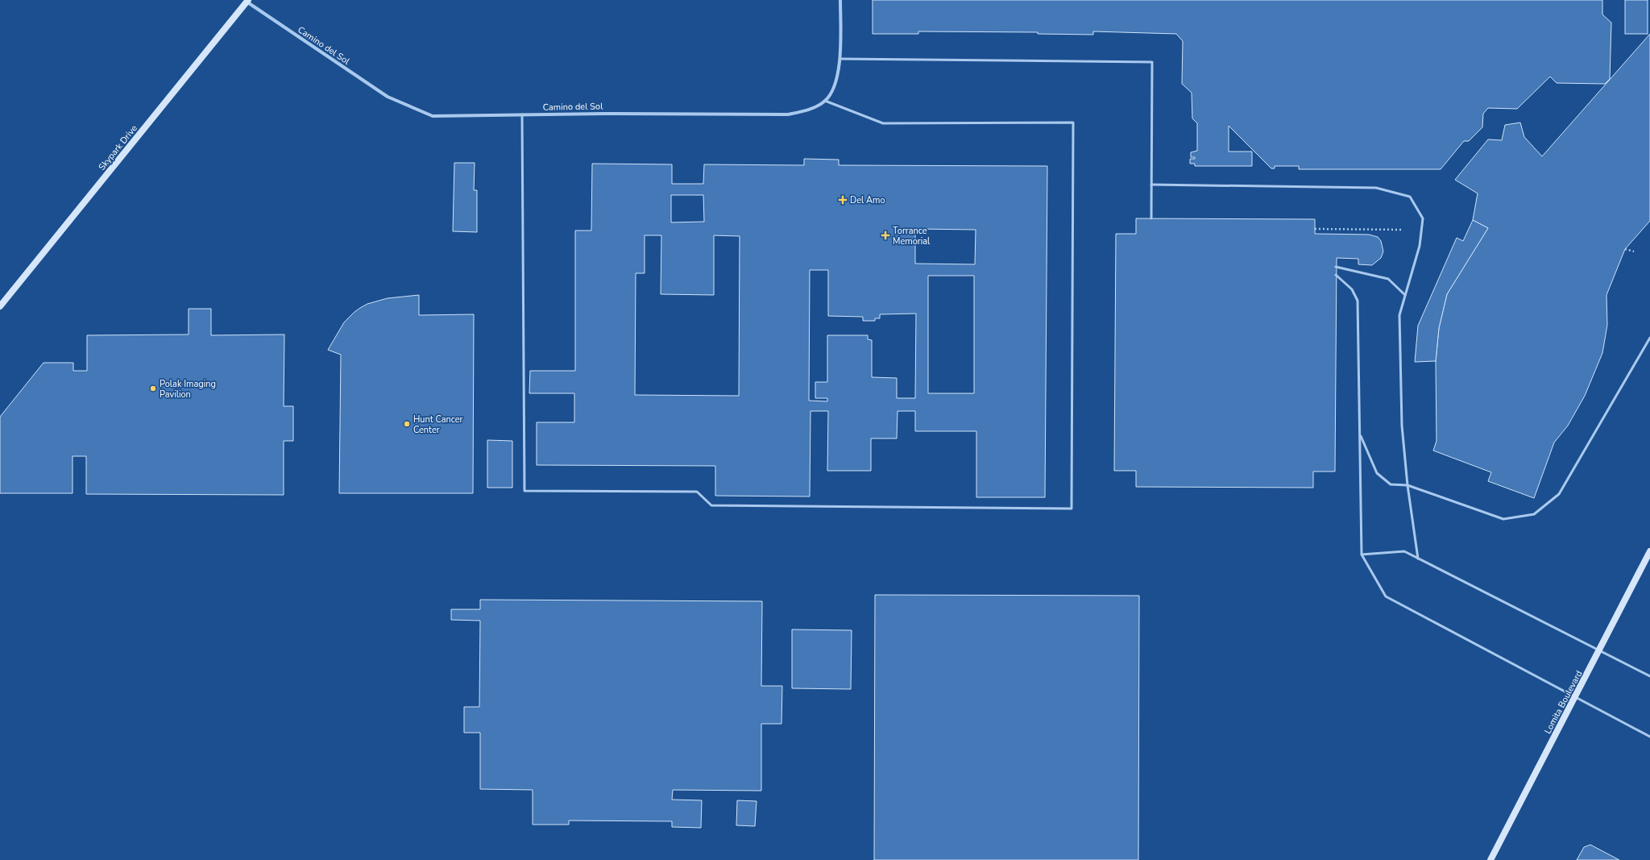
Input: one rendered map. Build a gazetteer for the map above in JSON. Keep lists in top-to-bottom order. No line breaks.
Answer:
{"streets":{"main road":["Skypark Drive","Lomita Boulevard"],"street":["Camino del Sol"]},"crossings":[["Camino del Sol","Skypark Drive"]],"places":{"health":["Del Amo","Torrance Memorial"],"other":["Polak Imaging Pavilion","Hunt Cancer Center"]}}
